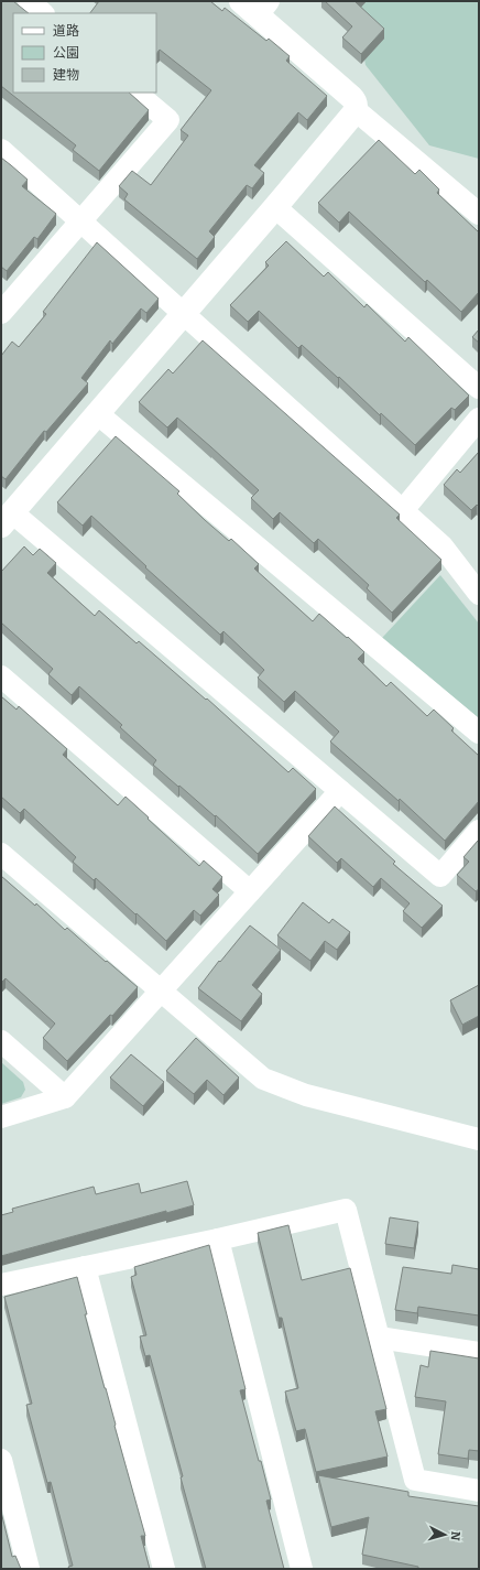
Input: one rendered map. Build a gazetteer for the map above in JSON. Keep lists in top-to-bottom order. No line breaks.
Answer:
{"legend":["道路","公園","建物"],"north":"right"}
